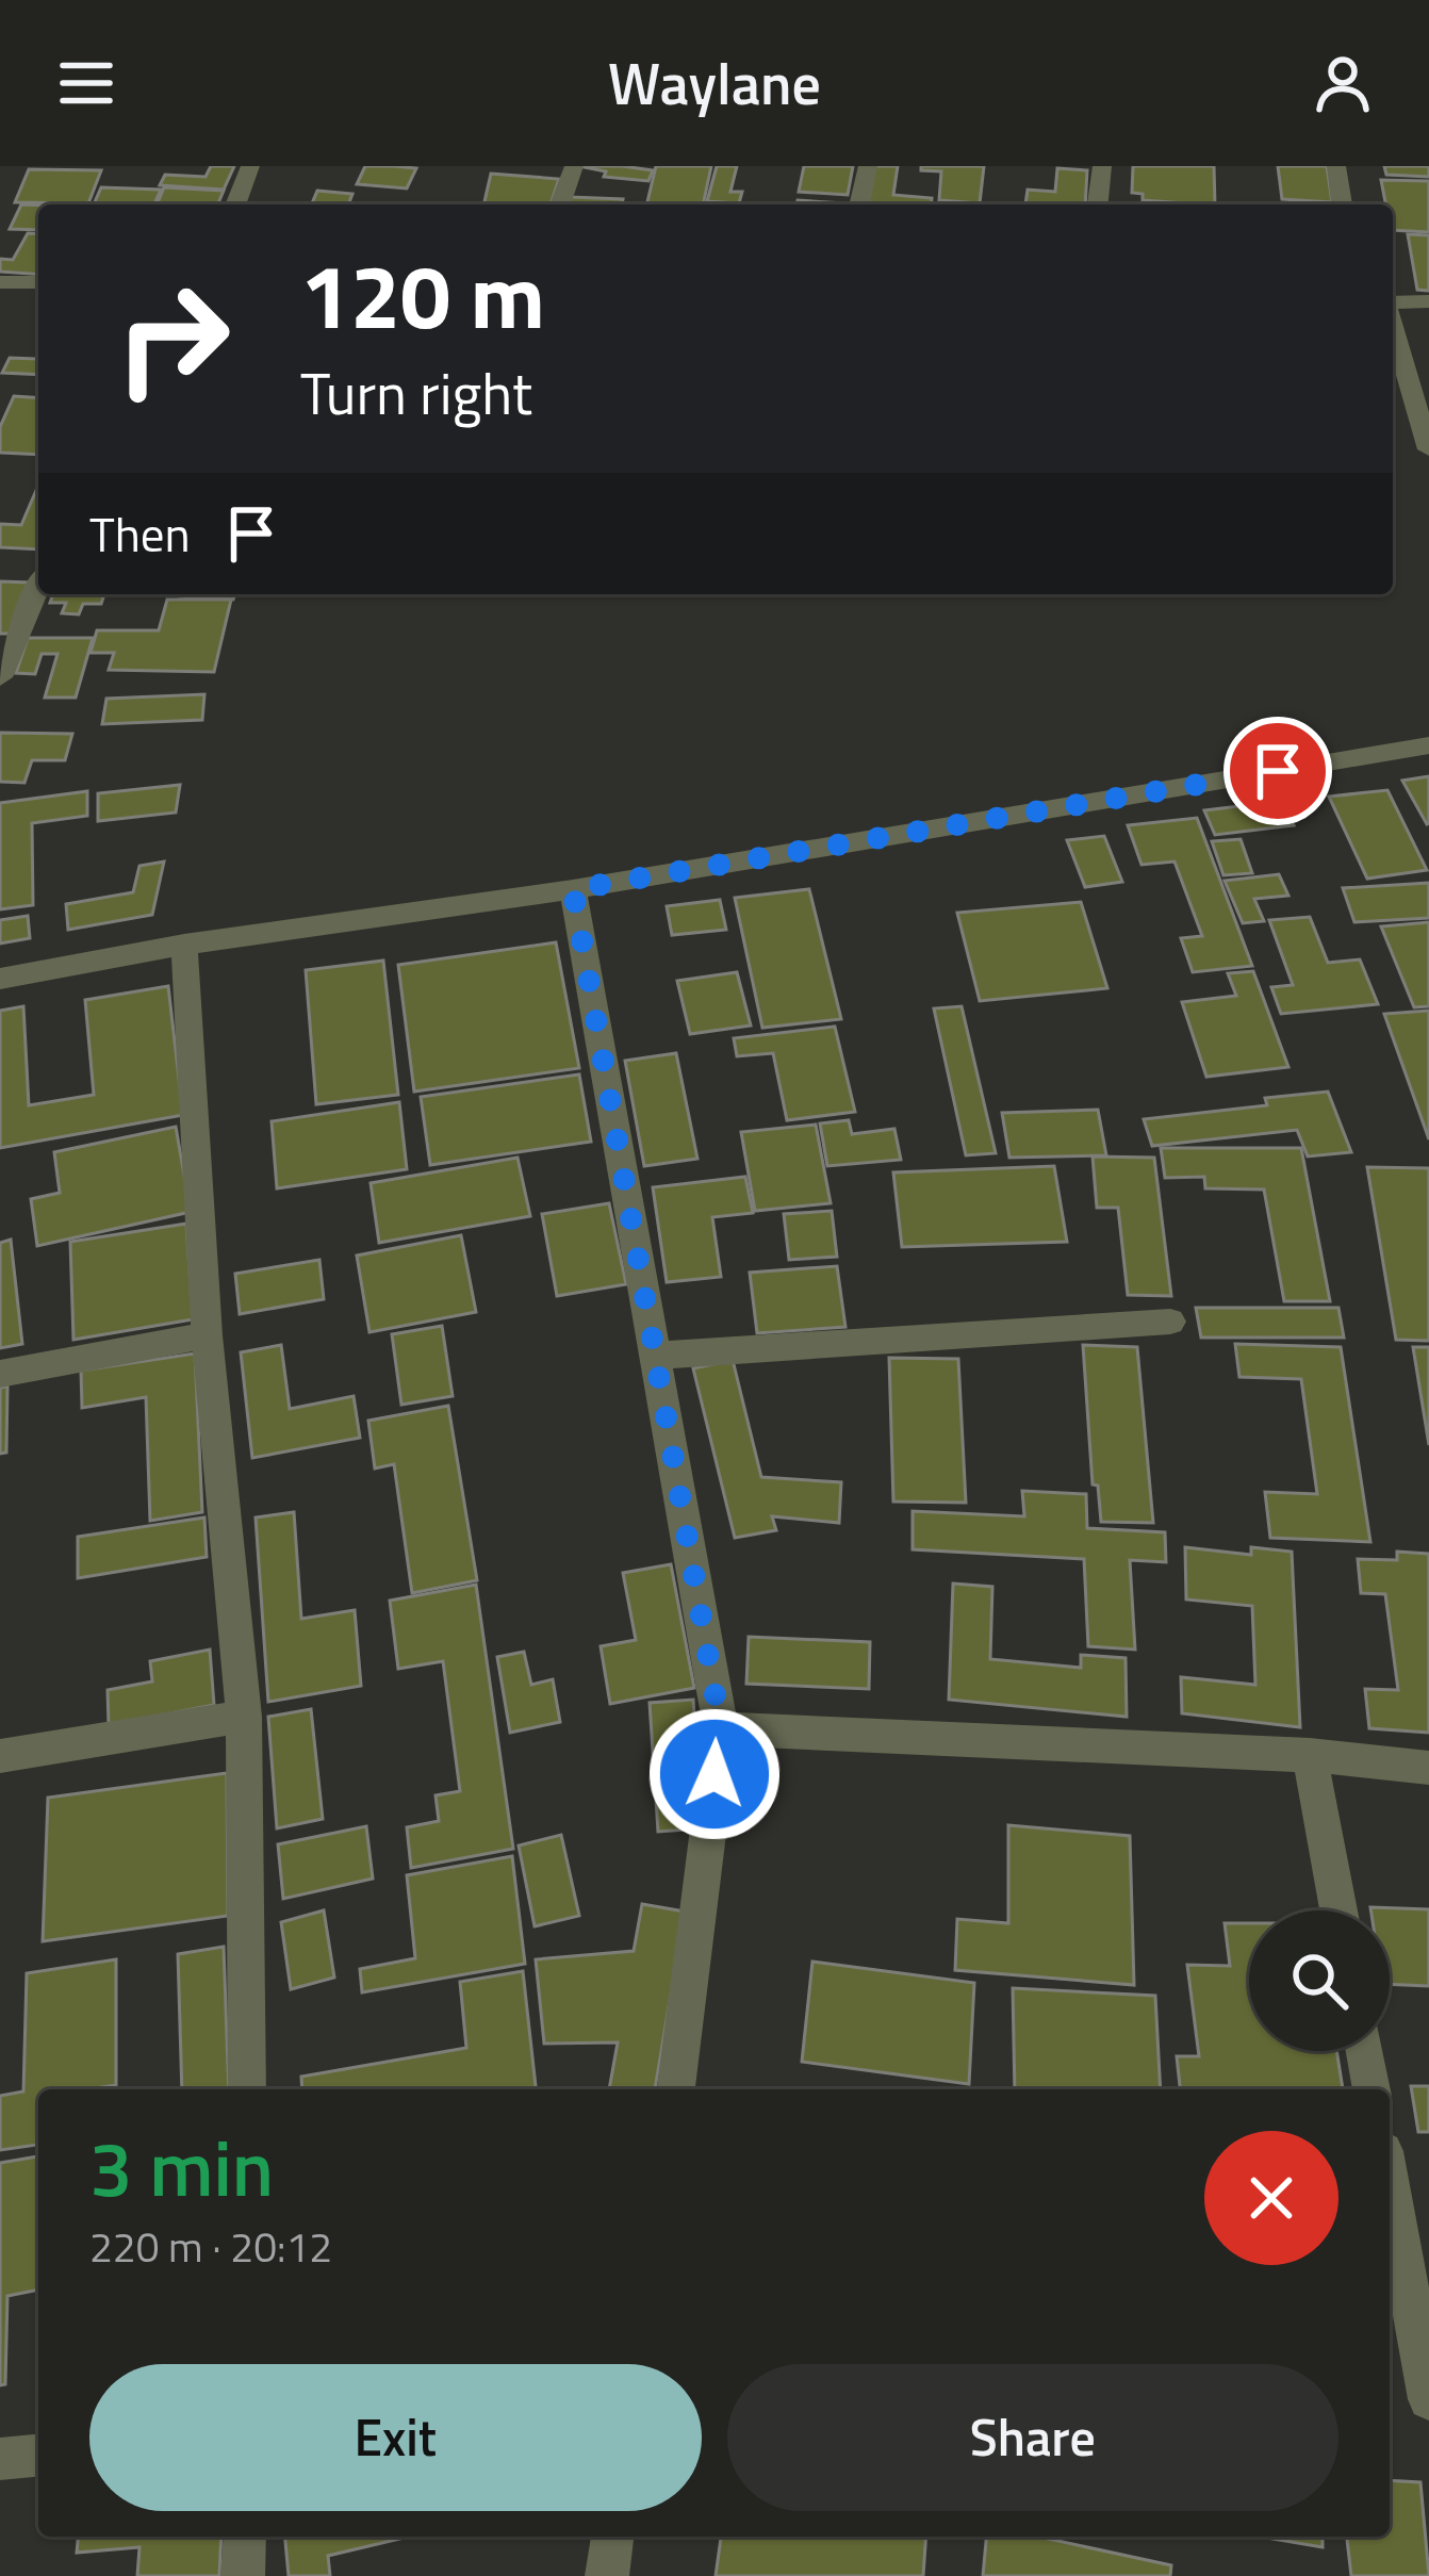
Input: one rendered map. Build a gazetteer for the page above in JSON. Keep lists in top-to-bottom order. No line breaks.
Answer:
{"page":{"header":"Waylane","turn":["120 m","Turn right"],"then":"Then","heading":["3 min","220 m · 20:12"],"buttons":["Exit","Share"]}}
